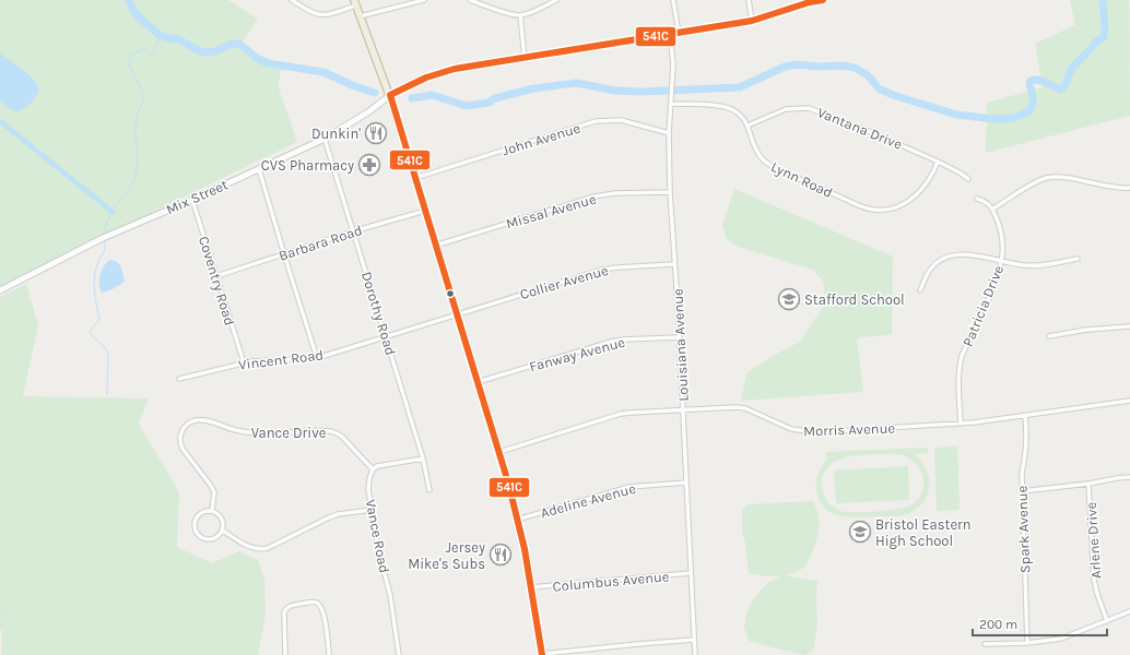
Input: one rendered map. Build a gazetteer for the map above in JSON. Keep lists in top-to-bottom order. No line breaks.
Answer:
{"streets":{"street":["Vantana Drive","John Avenue","Lynn Road","Mix Street","Missal Avenue","Barbara Road","Coventry Road","Collier Avenue","Patricia Drive","Dorothy Road","Louisiana Avenue","Fanway Avenue","Vincent Road","Morris Avenue","Vance Drive","Adeline Avenue","Spark Avenue","Vance Road","Arlene Drive","Columbus Avenue"]},"crossings":[["Vantana Drive","Lynn Road"],["John Avenue","Louisiana Avenue"],["Lynn Road","Louisiana Avenue"],["Mix Street","Coventry Road"],["Mix Street","Dorothy Road"],["Mix Street","Louisiana Avenue"],["Missal Avenue","Louisiana Avenue"],["Barbara Road","Coventry Road"],["Barbara Road","Dorothy Road"],["Coventry Road","Vincent Road"],["Collier Avenue","Louisiana Avenue"],["Collier Avenue","Vincent Road"],["Patricia Drive","Morris Avenue"],["Dorothy Road","Vincent Road"],["Louisiana Avenue","Fanway Avenue"],["Louisiana Avenue","Morris Avenue"],["Louisiana Avenue","Adeline Avenue"],["Louisiana Avenue","Columbus Avenue"],["Morris Avenue","Spark Avenue"],["Vance Drive","Vance Road"]],"places":{"restaurant":["Dunkin'","Jersey Mike's Subs"],"pharmacy":["CVS Pharmacy"],"school or university":["Stafford School","Bristol Eastern High School"]},"lines":["transit line 541C"],"scale_bar":"200 m"}
